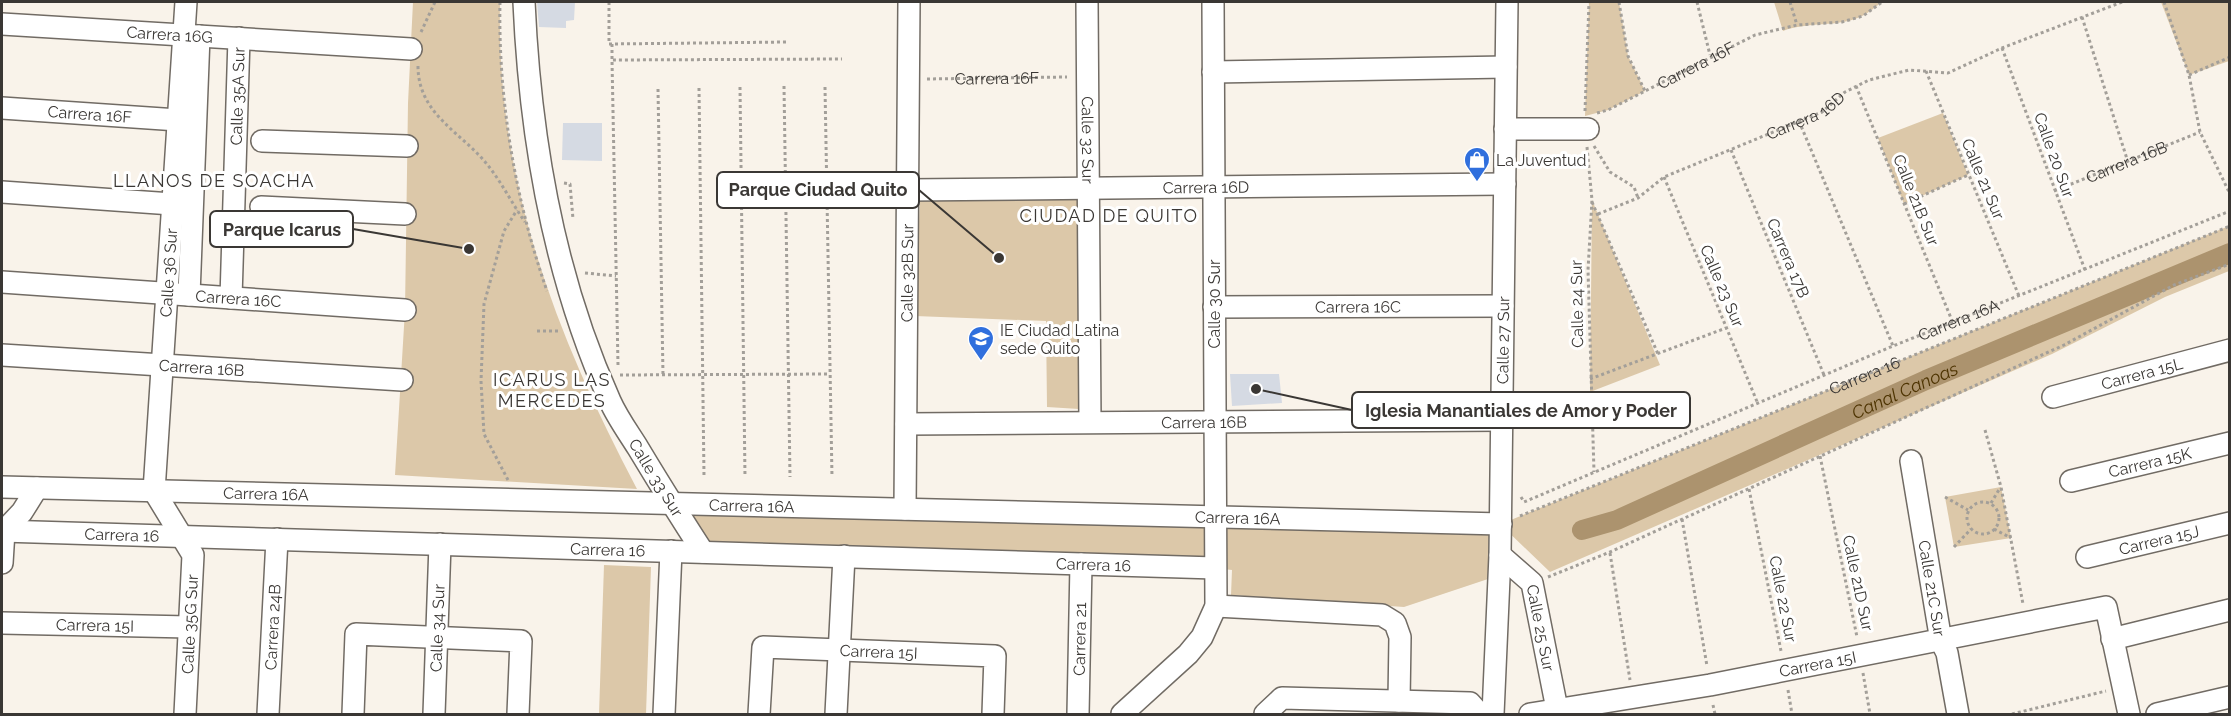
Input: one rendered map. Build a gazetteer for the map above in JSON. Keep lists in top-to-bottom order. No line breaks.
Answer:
{"streets":{"street":["Carrera 16G","Carrera 16F","Calle 35A Sur","Carrera 16D","Calle 32 Sur","Carrera 16B","Calle 36 Sur","Calle 32B Sur","Carrera 16C","Calle 30 Sur","Carrera 16A","Calle 27 Sur","Carrera 15L","Carrera 16","Carrera 15K","Calle 33 Sur","Carrera 15J","Calle 21C Sur","Calle 35G Sur","Carrera 15I","Carrera 24B","Calle 34 Sur","Calle 25 Sur","Carrera 21"],"path":["Calle 20 Sur","Calle 21 Sur","Calle 21B Sur","Carrera 17B","Calle 23 Sur","Calle 24 Sur","Calle 21D Sur","Calle 22 Sur"]},"crossings":[["Carrera 16G","Calle 35A Sur"],["Carrera 16G","Calle 36 Sur"],["Carrera 16F","Calle 32 Sur"],["Carrera 16F","Calle 36 Sur"],["Carrera 16F","Calle 32B Sur"],["Carrera 16F","Calle 24 Sur"],["Calle 35A Sur","Carrera 16C"],["Carrera 16D","Calle 32 Sur"],["Carrera 16D","Calle 20 Sur"],["Carrera 16D","Calle 21 Sur"],["Carrera 16D","Calle 21B Sur"],["Carrera 16D","Carrera 17B"],["Carrera 16D","Calle 32B Sur"],["Carrera 16D","Calle 23 Sur"],["Carrera 16D","Calle 30 Sur"],["Carrera 16D","Calle 27 Sur"],["Calle 32 Sur","Carrera 16B"],["Calle 20 Sur","Carrera 16B"],["Calle 20 Sur","Carrera 16A"],["Carrera 16B","Calle 36 Sur"],["Carrera 16B","Calle 32B Sur"],["Carrera 16B","Calle 30 Sur"],["Carrera 16B","Calle 27 Sur"],["Calle 21 Sur","Carrera 16A"],["Calle 21B Sur","Carrera 16A"],["Carrera 17B","Carrera 16A"],["Calle 36 Sur","Carrera 16C"],["Calle 36 Sur","Carrera 16A"],["Calle 32B Sur","Carrera 16A"],["Calle 23 Sur","Carrera 16A"],["Carrera 16C","Calle 30 Sur"],["Carrera 16C","Calle 27 Sur"],["Calle 30 Sur","Carrera 16A"],["Calle 30 Sur","Carrera 16"],["Calle 24 Sur","Carrera 16A"],["Carrera 16A","Calle 27 Sur"],["Carrera 16A","Carrera 16"],["Carrera 16A","Calle 33 Sur"],["Calle 27 Sur","Carrera 16"],["Calle 27 Sur","Calle 25 Sur"],["Carrera 16","Calle 33 Sur"],["Carrera 16","Calle 35G Sur"],["Carrera 16","Carrera 24B"],["Carrera 16","Calle 34 Sur"],["Carrera 16","Carrera 21"],["Calle 21D Sur","Carrera 15I"],["Calle 21C Sur","Carrera 15I"],["Calle 22 Sur","Carrera 15I"],["Calle 35G Sur","Carrera 15I"],["Carrera 15I","Calle 25 Sur"]],"districts":["LLANOS DE SOACHA","CIUDAD DE QUITO","ICARUS LAS MERCEDES"],"water":["Canal Canoas"],"places":{"shop":["La Juventud"],"other":["Parque Icarus","Parque Ciudad Quito","Iglesia Manantiales de Amor y Poder"],"school or university":["IE Ciudad Latina sede Quito"]}}
